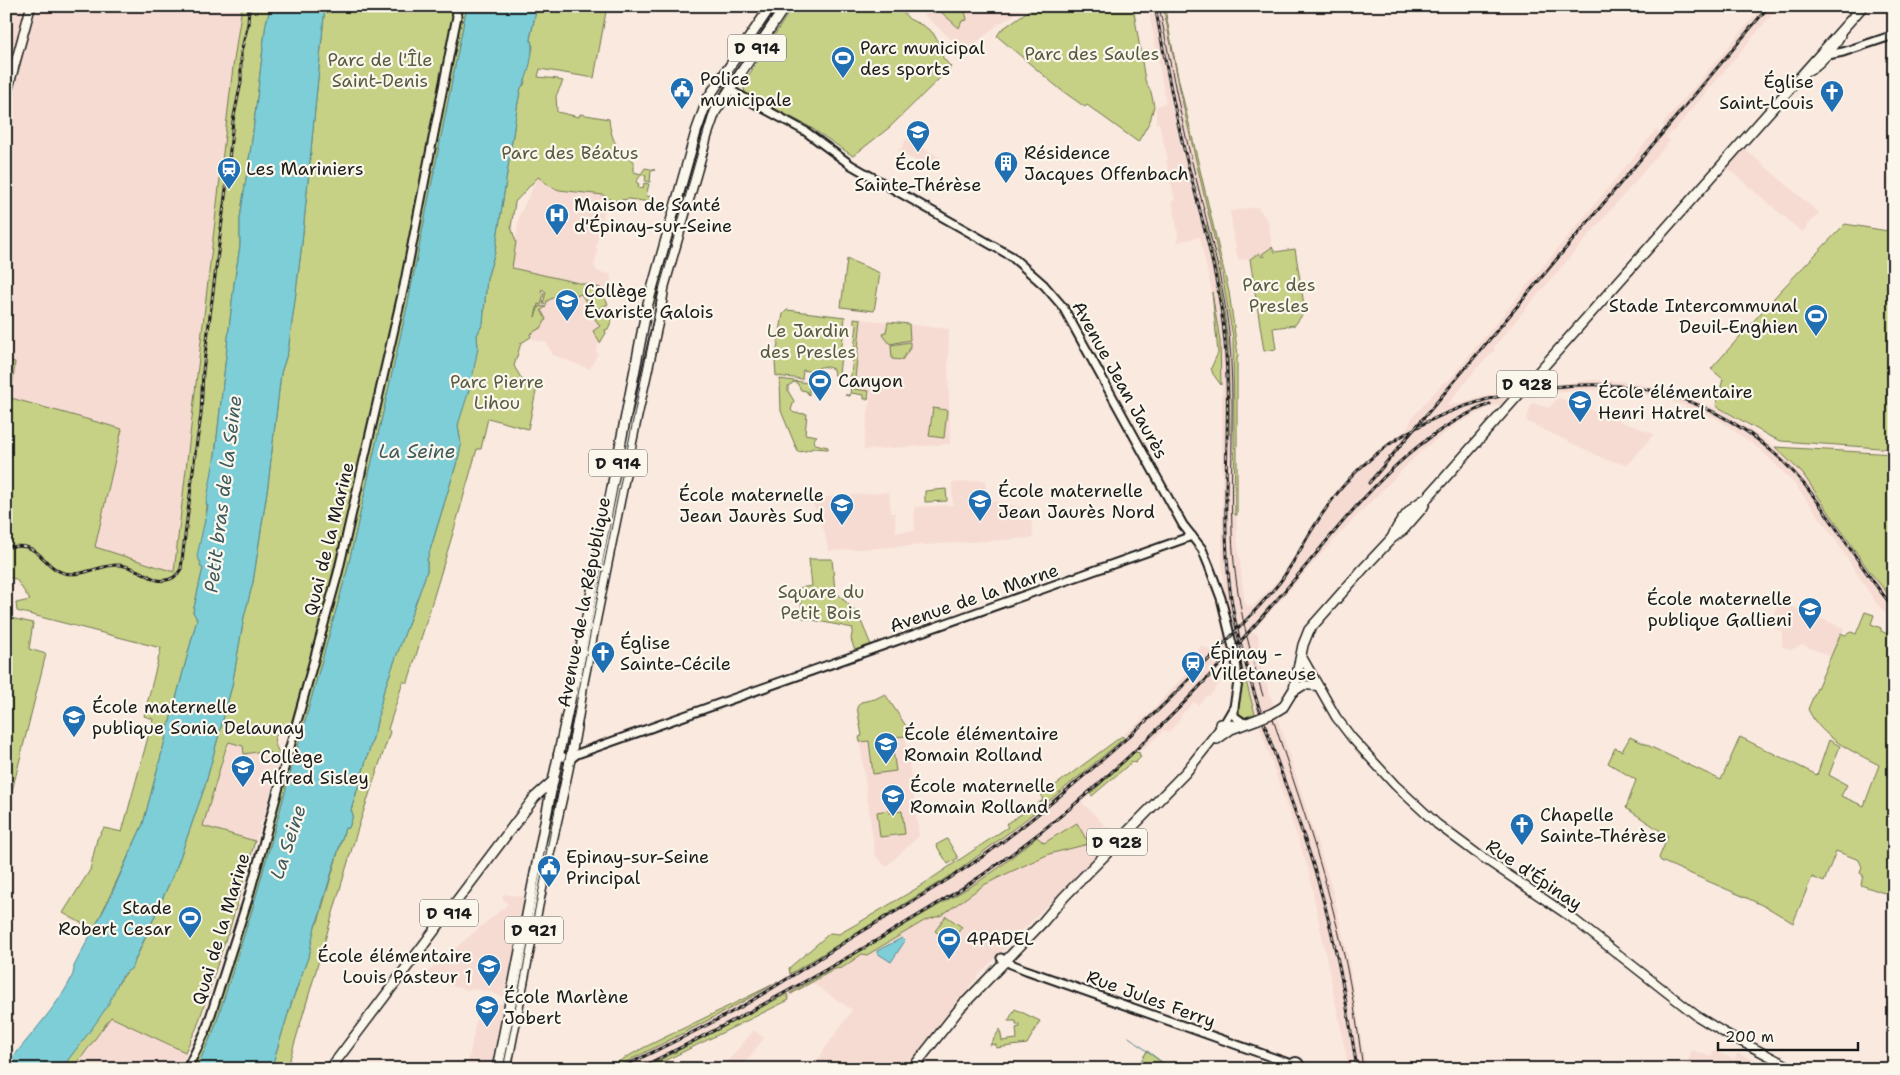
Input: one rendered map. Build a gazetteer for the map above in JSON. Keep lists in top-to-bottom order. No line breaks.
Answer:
{"streets":{"main road":["D 914","D 928","Avenue de la République","Rue d'Épinay","D 921"],"street":["Avenue Jean Jaurès","Quai de la Marine","Avenue de la Marne","Rue Jules Ferry"]},"crossings":[["D 914","Avenue Jean Jaurès"],["D 914","Avenue de la République"],["D 914","D 921"],["Avenue Jean Jaurès","D 928"],["Avenue Jean Jaurès","Avenue de la Marne"],["Avenue Jean Jaurès","Avenue de la République"],["D 928","Rue d'Épinay"],["D 928","Rue Jules Ferry"],["Avenue de la Marne","Avenue de la République"],["Avenue de la République","D 921"]],"water":["La Seine","Petit bras de la Seine"],"parks":["Parc des Saules","Parc de l'Île Saint-Denis","Parc des Béatus","Parc des Presles","Le Jardin des Presles","Parc Pierre Lihou","Square du Petit Bois"],"places":{"sports":["Parc municipal des sports","Stade Intercommunal Deuil-Enghien","Canyon","Stade Robert Cesar","4PADEL"],"public building":["Police municipale","Epinay-sur-Seine Principal"],"church":["Église Saint-Louis","Église Sainte-Cécile","Chapelle Sainte-Thérèse"],"school or university":["École Sainte-Thérèse","Collège Évariste Galois","École élémentaire Henri Hatrel","École maternelle Jean Jaurès Nord","École maternelle Jean Jaurès Sud","École maternelle publique Gallieni","École maternelle publique Sonia Delaunay","École élémentaire Romain Rolland","Collège Alfred Sisley","École maternelle Romain Rolland","École élémentaire Louis Pasteur 1","École Marlène Jobert"],"building":["Résidence Jacques Offenbach"],"station":["Les Mariniers","Épinay - Villetaneuse"],"hospital":["Maison de Santé d'Épinay-sur-Seine"]},"scale_bar":"200 m"}
